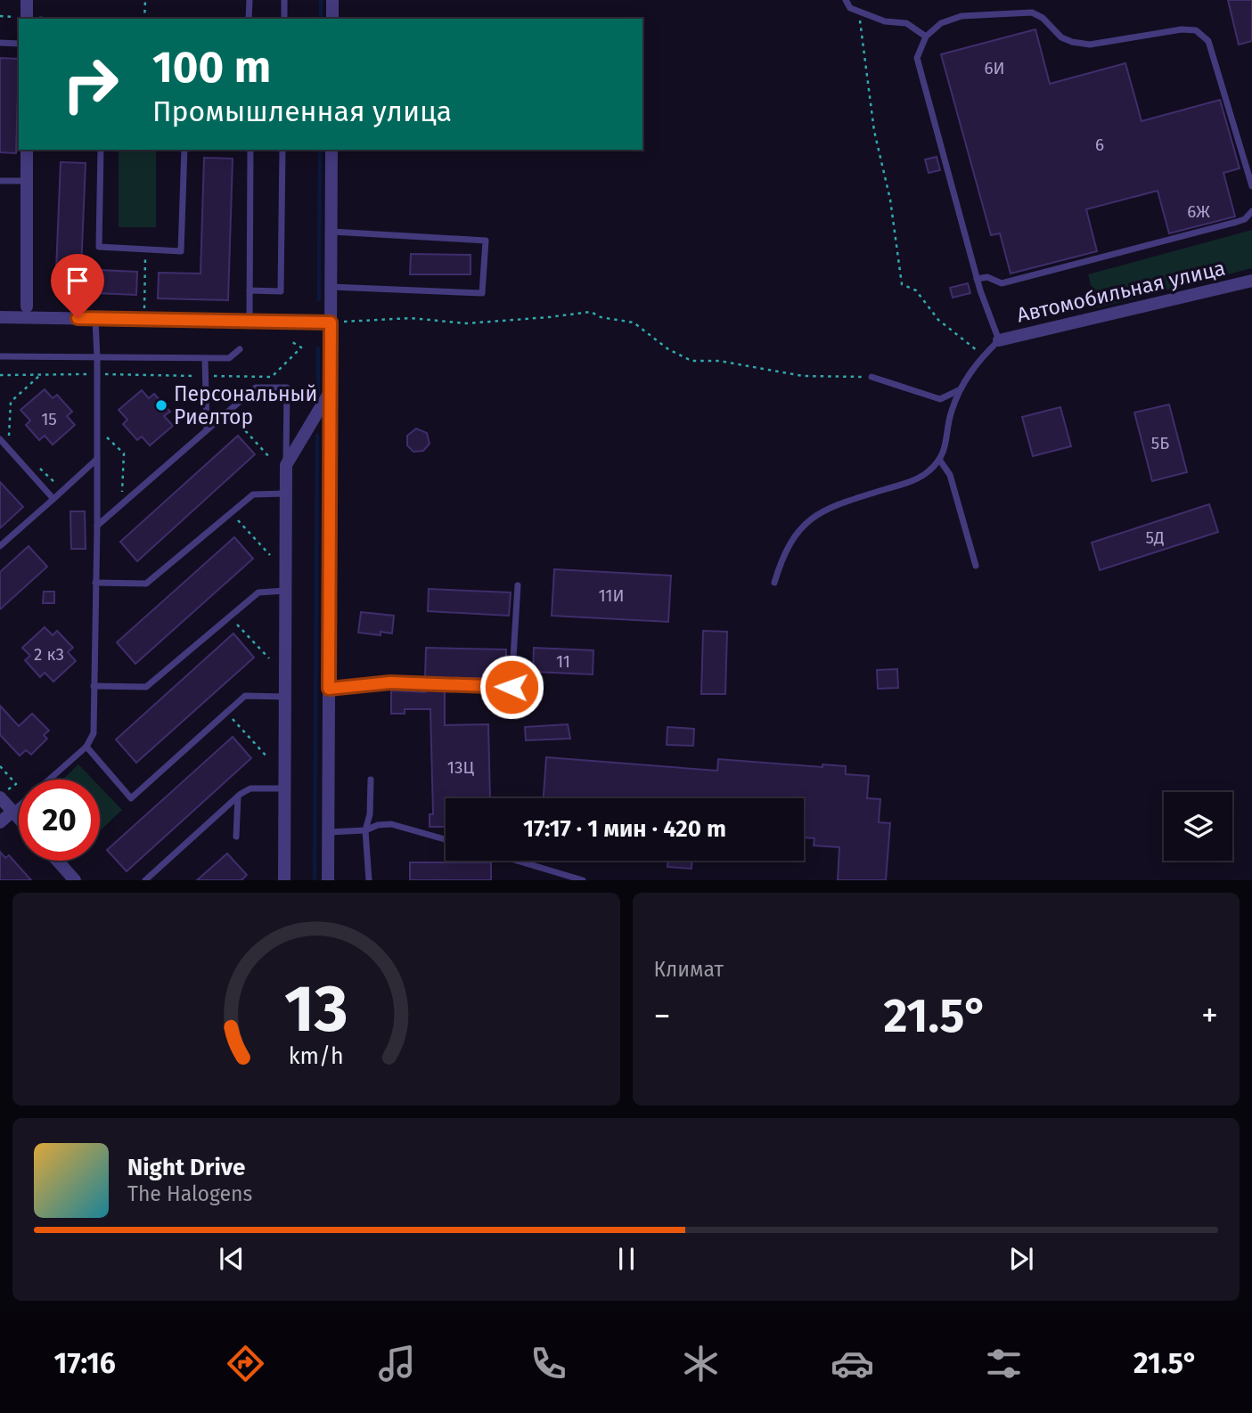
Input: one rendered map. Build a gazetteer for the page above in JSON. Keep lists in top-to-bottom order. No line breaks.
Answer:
{"streets":{"street":["Автомобильная улица"]},"places":["Персональный Риелтор"],"house_numbers":["6И","6","6Ж","15","5Б","5Д","11И","2 к3","11","13Ц"],"page":{"turn":["100 m","Промышленная улица"],"limit":"20","trip":"17:17 · 1 мин · 420 m","tile":"Климат","heat":["−","21.5°","+"],"song":["Night Drive","The Halogens"],"tabs":["17:16","21.5°"],"gauge":["13","km/h"]}}
